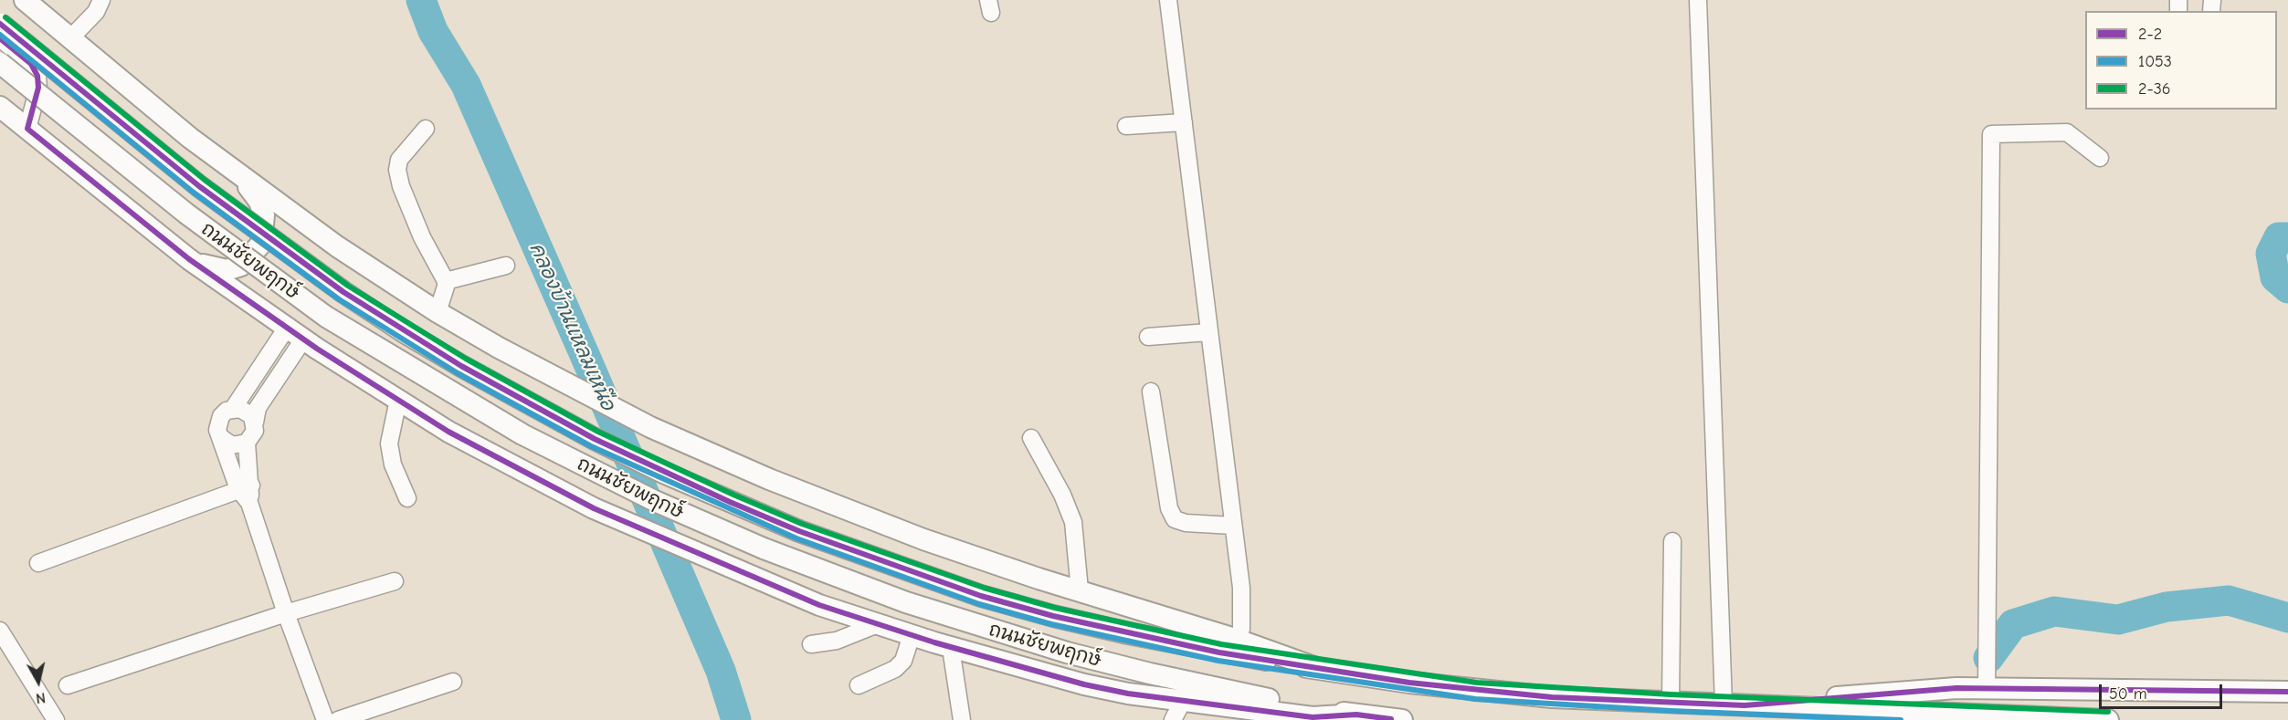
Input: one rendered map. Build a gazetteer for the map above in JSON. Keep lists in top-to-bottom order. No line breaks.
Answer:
{"streets":{"main road":["ถนนชัยพฤกษ์"]},"water":["คลองบ้านแหลมเหนือ"],"lines":["transit line 2-36","transit line 2-2","transit line 1053"],"legend":["2-2","1053","2-36"],"scale_bar":"50 m","north":"bottom"}
